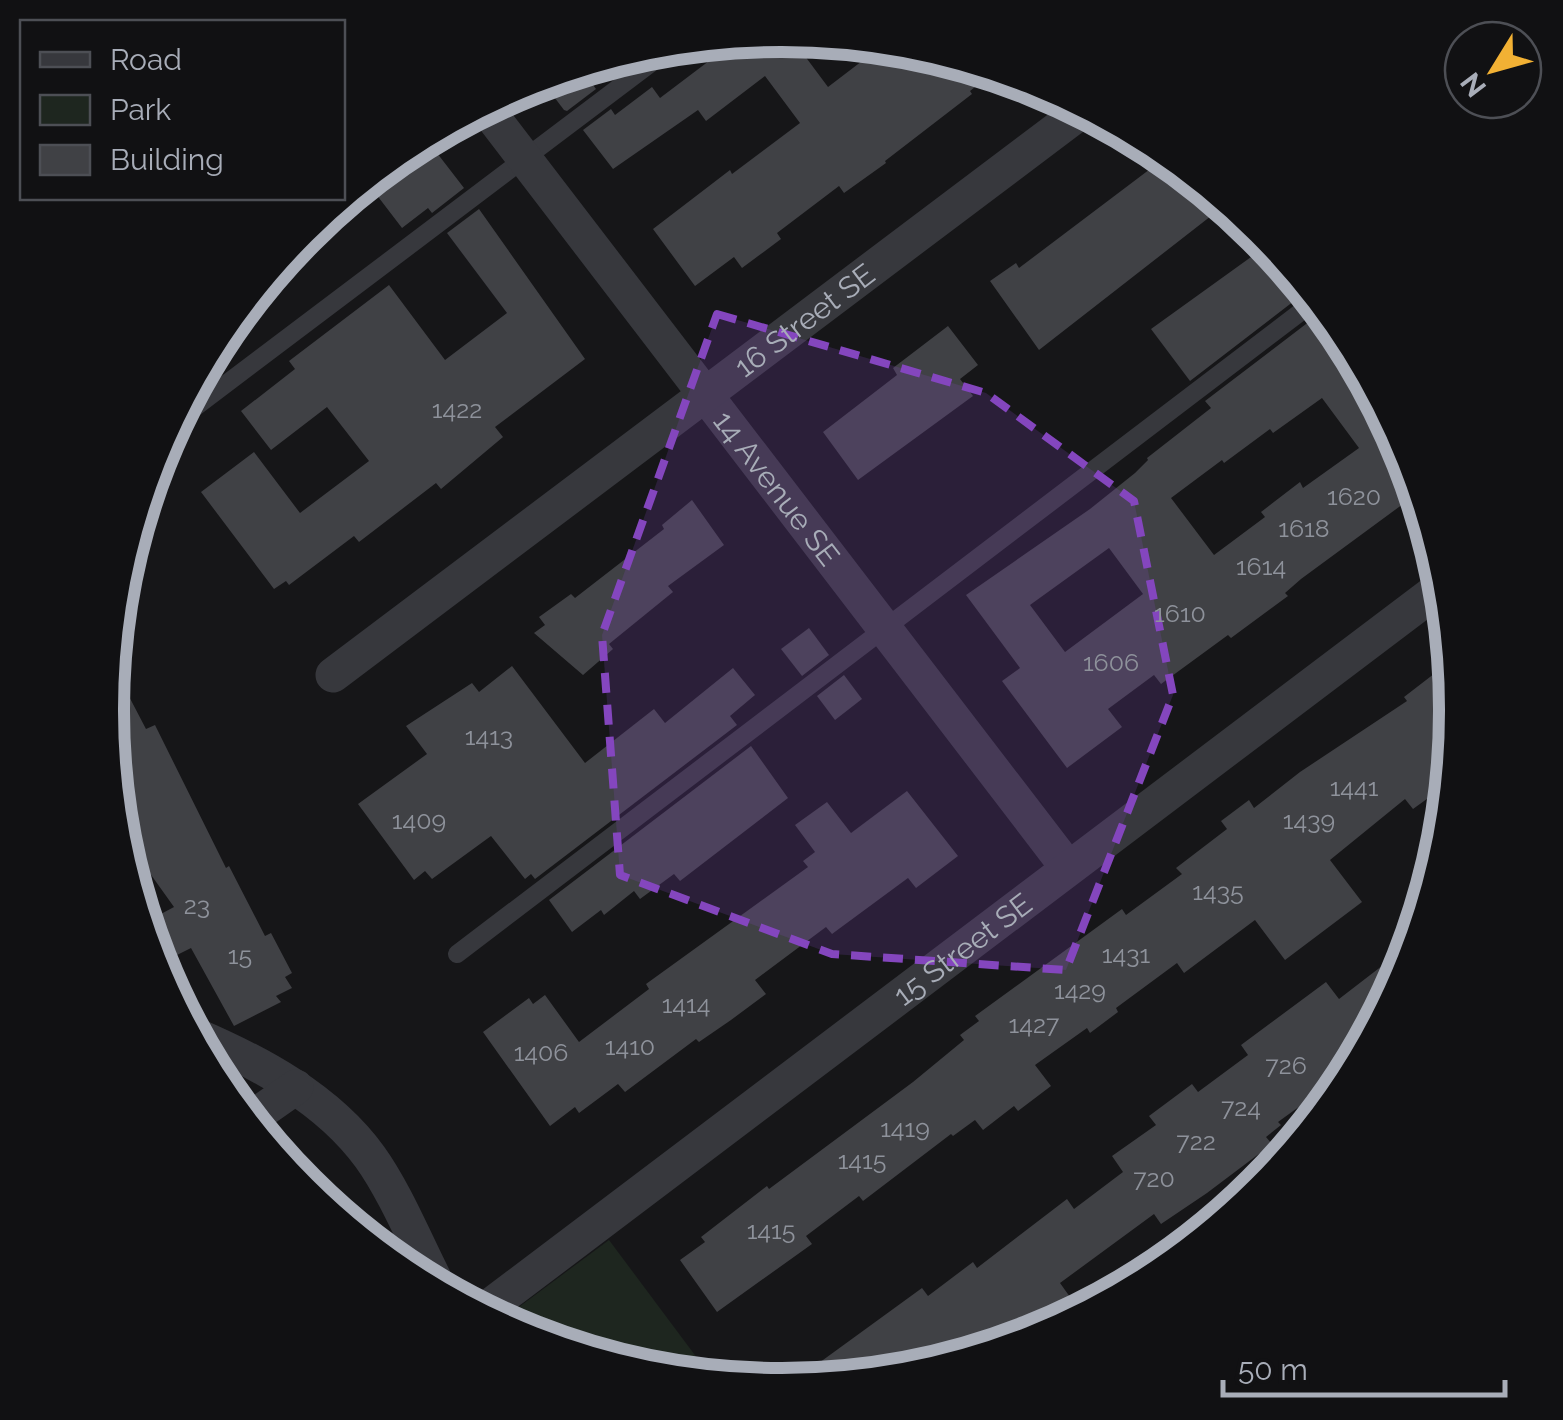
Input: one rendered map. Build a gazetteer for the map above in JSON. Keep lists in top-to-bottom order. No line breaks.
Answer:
{"streets":{"street":["16 Street SE","14 Avenue SE","15 Street SE"]},"crossings":[["16 Street SE","14 Avenue SE"],["14 Avenue SE","15 Street SE"]],"house_numbers":["1422","1620","1618","1614","1610","1606","1413","1441","1409","1439","1435","23","1431","15","1429","1414","1427","1410","1406","726","724","1419","722","1415","720","1415"],"legend":["Road","Park","Building"],"scale_bar":"50 m","north":"bottom left"}
